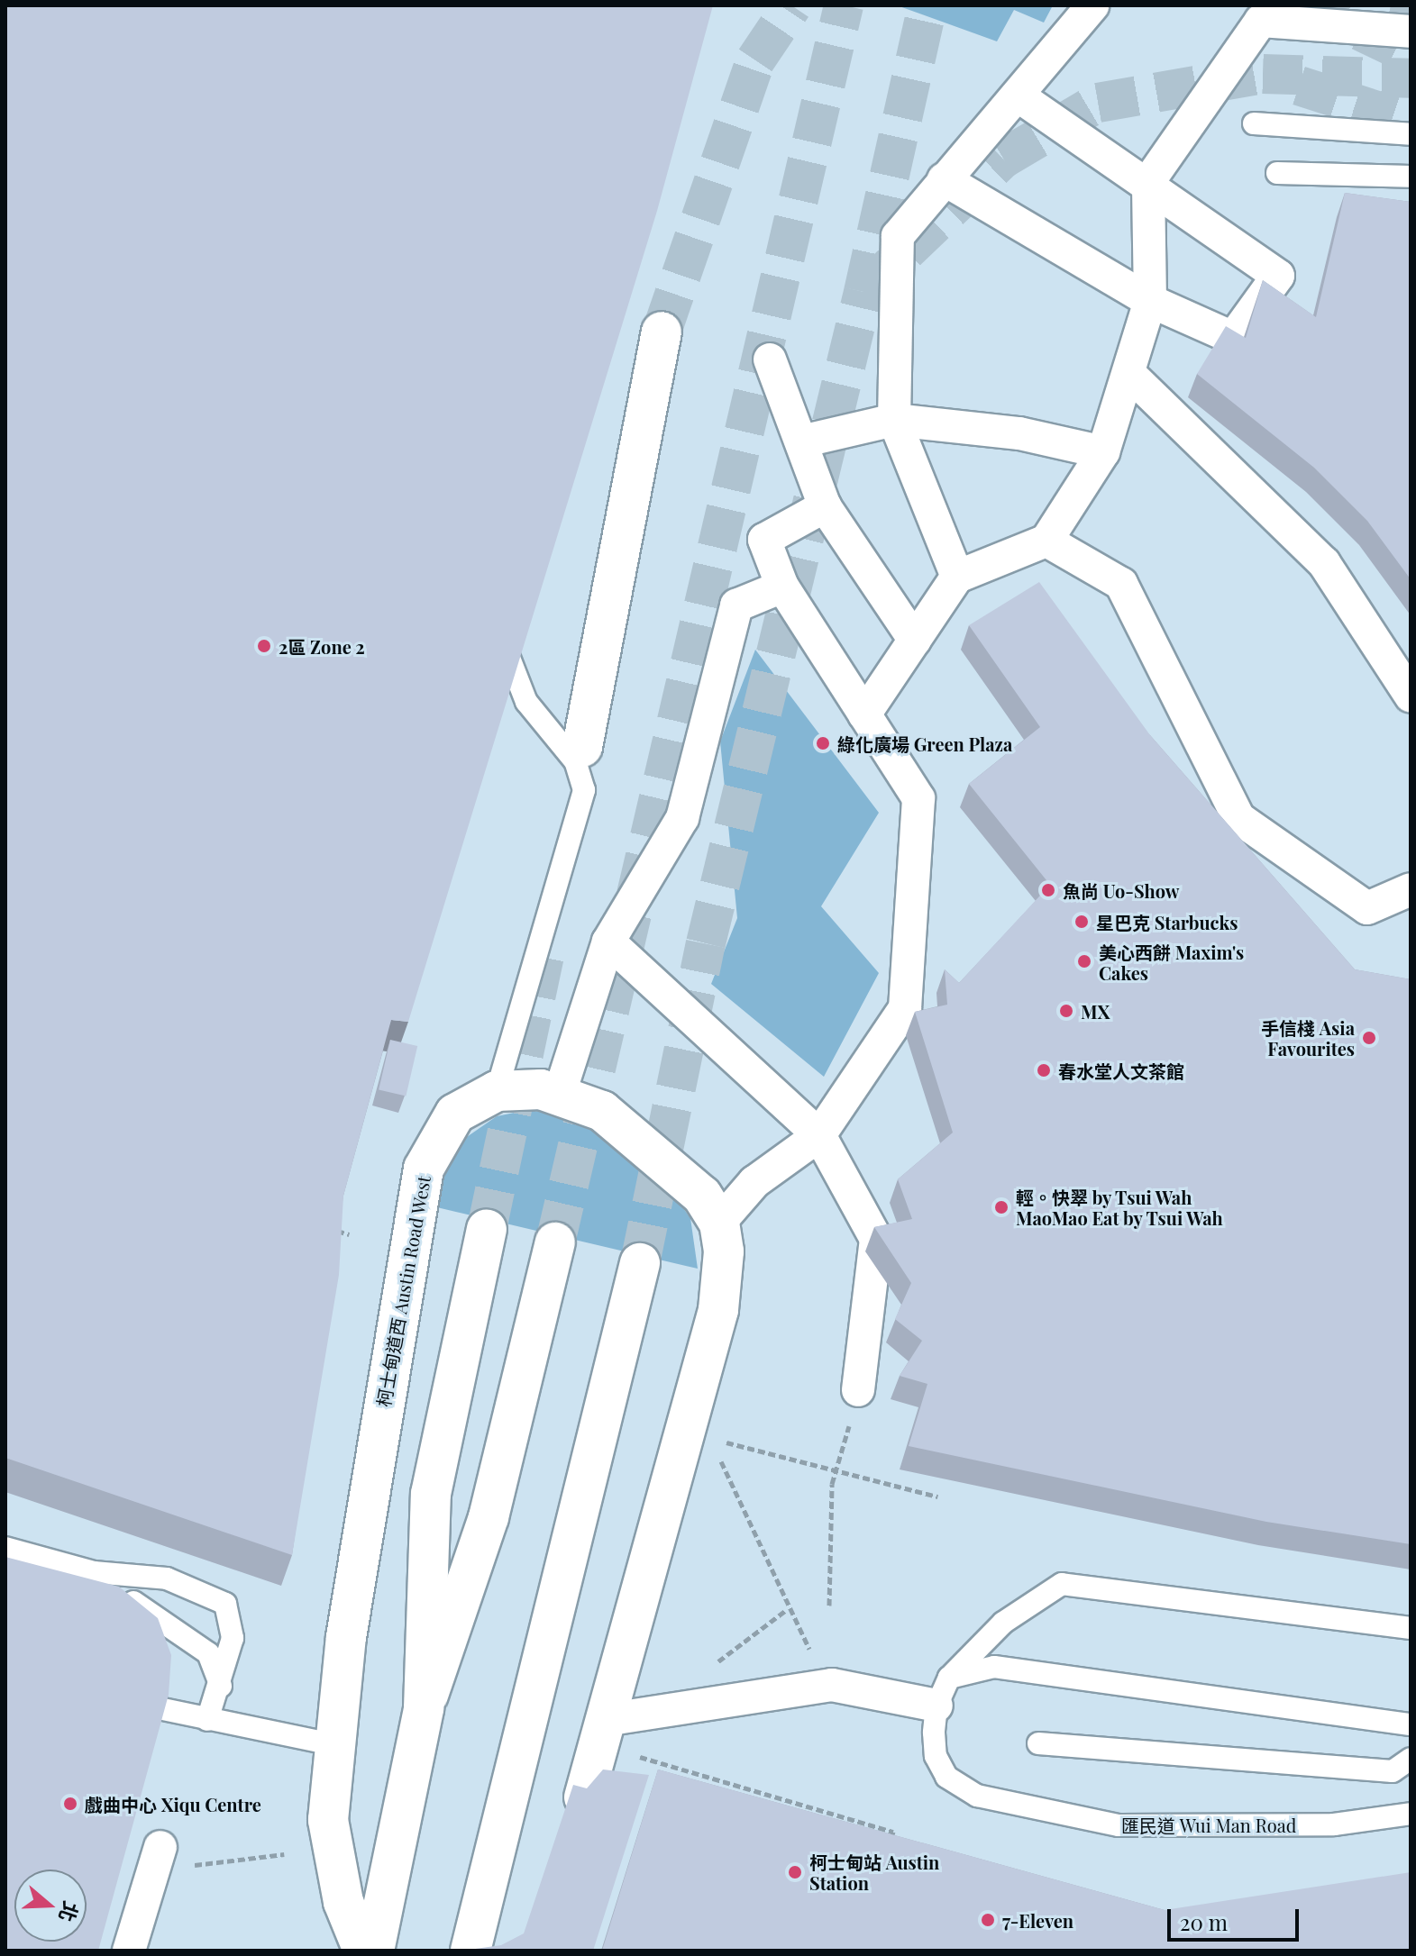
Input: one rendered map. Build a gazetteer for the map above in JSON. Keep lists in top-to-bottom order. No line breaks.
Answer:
{"streets":{"main road":["柯士甸道西 Austin Road West"],"lane":["匯民道 Wui Man Road"]},"places":["2區 Zone 2","綠化廣場 Green Plaza","魚尚 Uo-Show","星巴克 Starbucks","美心西餅 Maxim's Cakes","MX","手信棧 Asia Favourites","春水堂人文茶館","輕。快翠 by Tsui Wah MaoMao Eat by Tsui Wah","戲曲中心 Xiqu Centre","柯士甸站 Austin Station","7-Eleven"],"scale_bar":"20 m","north":"right"}
